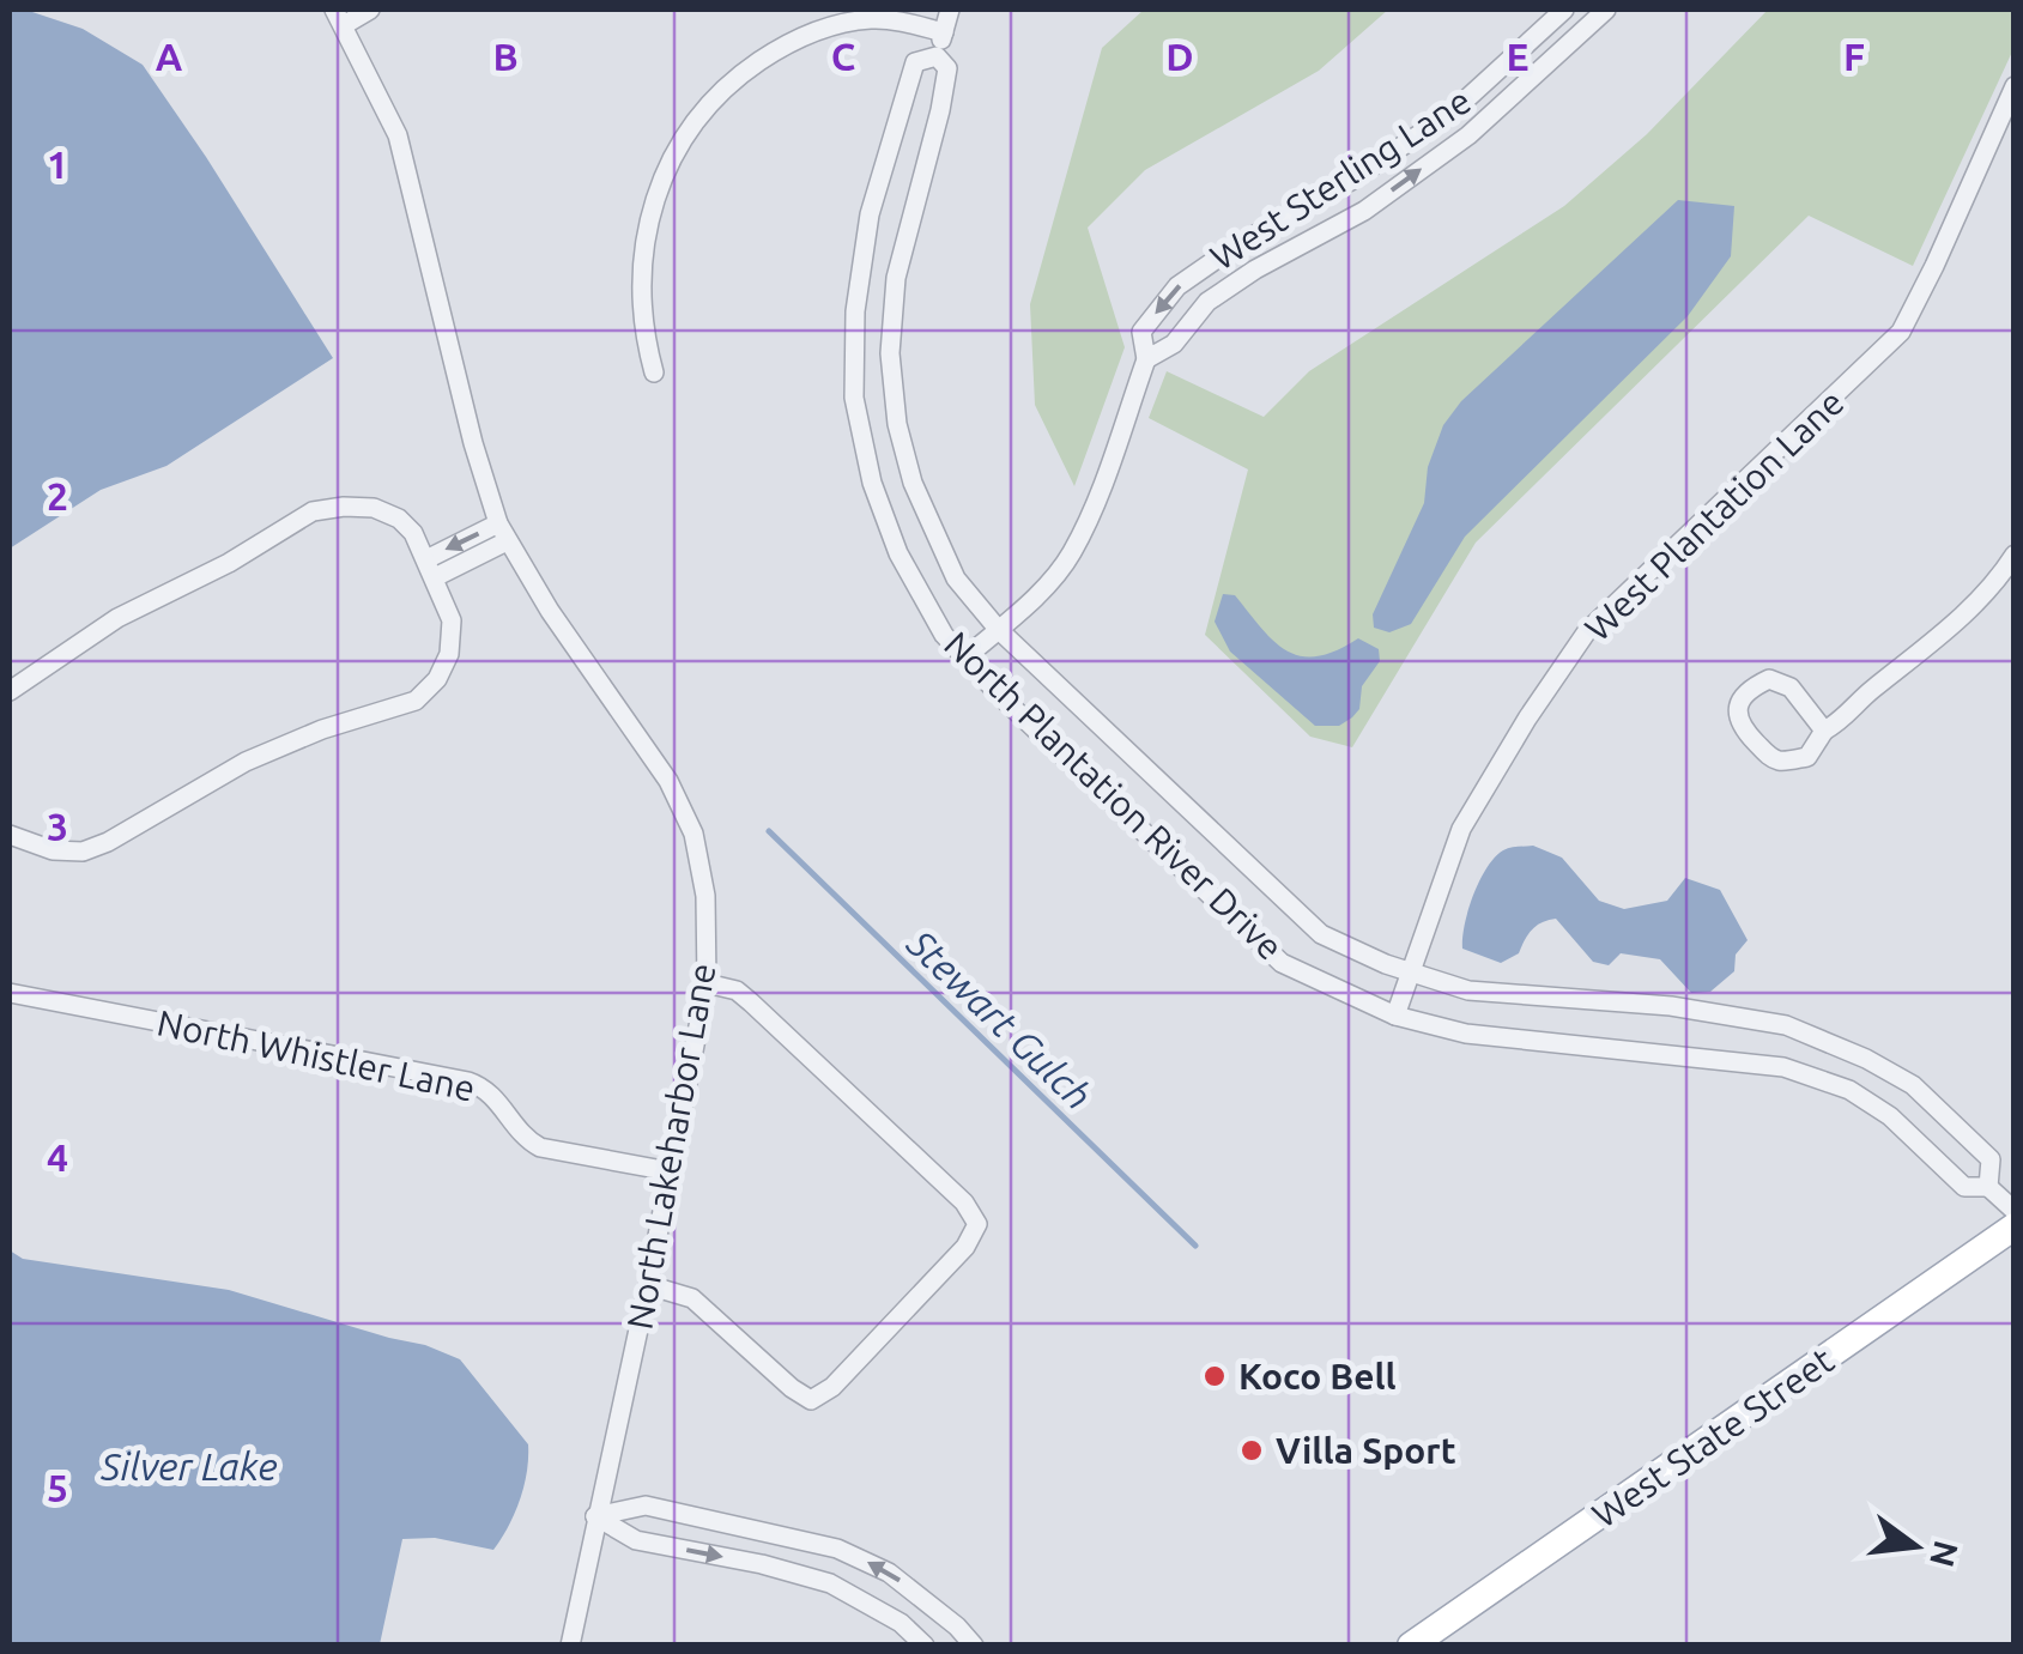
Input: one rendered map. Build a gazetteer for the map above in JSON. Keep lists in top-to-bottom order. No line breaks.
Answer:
{"streets":{"main road":["West State Street"],"street":["West Sterling Lane","West Plantation Lane","North Plantation River Drive","North Whistler Lane","North Lakeharbor Lane"]},"crossings":[["West Sterling Lane","North Plantation River Drive"],["West Plantation Lane","North Plantation River Drive"],["North Whistler Lane","North Lakeharbor Lane"]],"water":["Stewart Gulch","Silver Lake"],"places":["Koco Bell","Villa Sport"],"north":"right","grid":{"columns":["A","B","C","D","E","F"],"rows":["1","2","3","4","5"]}}
